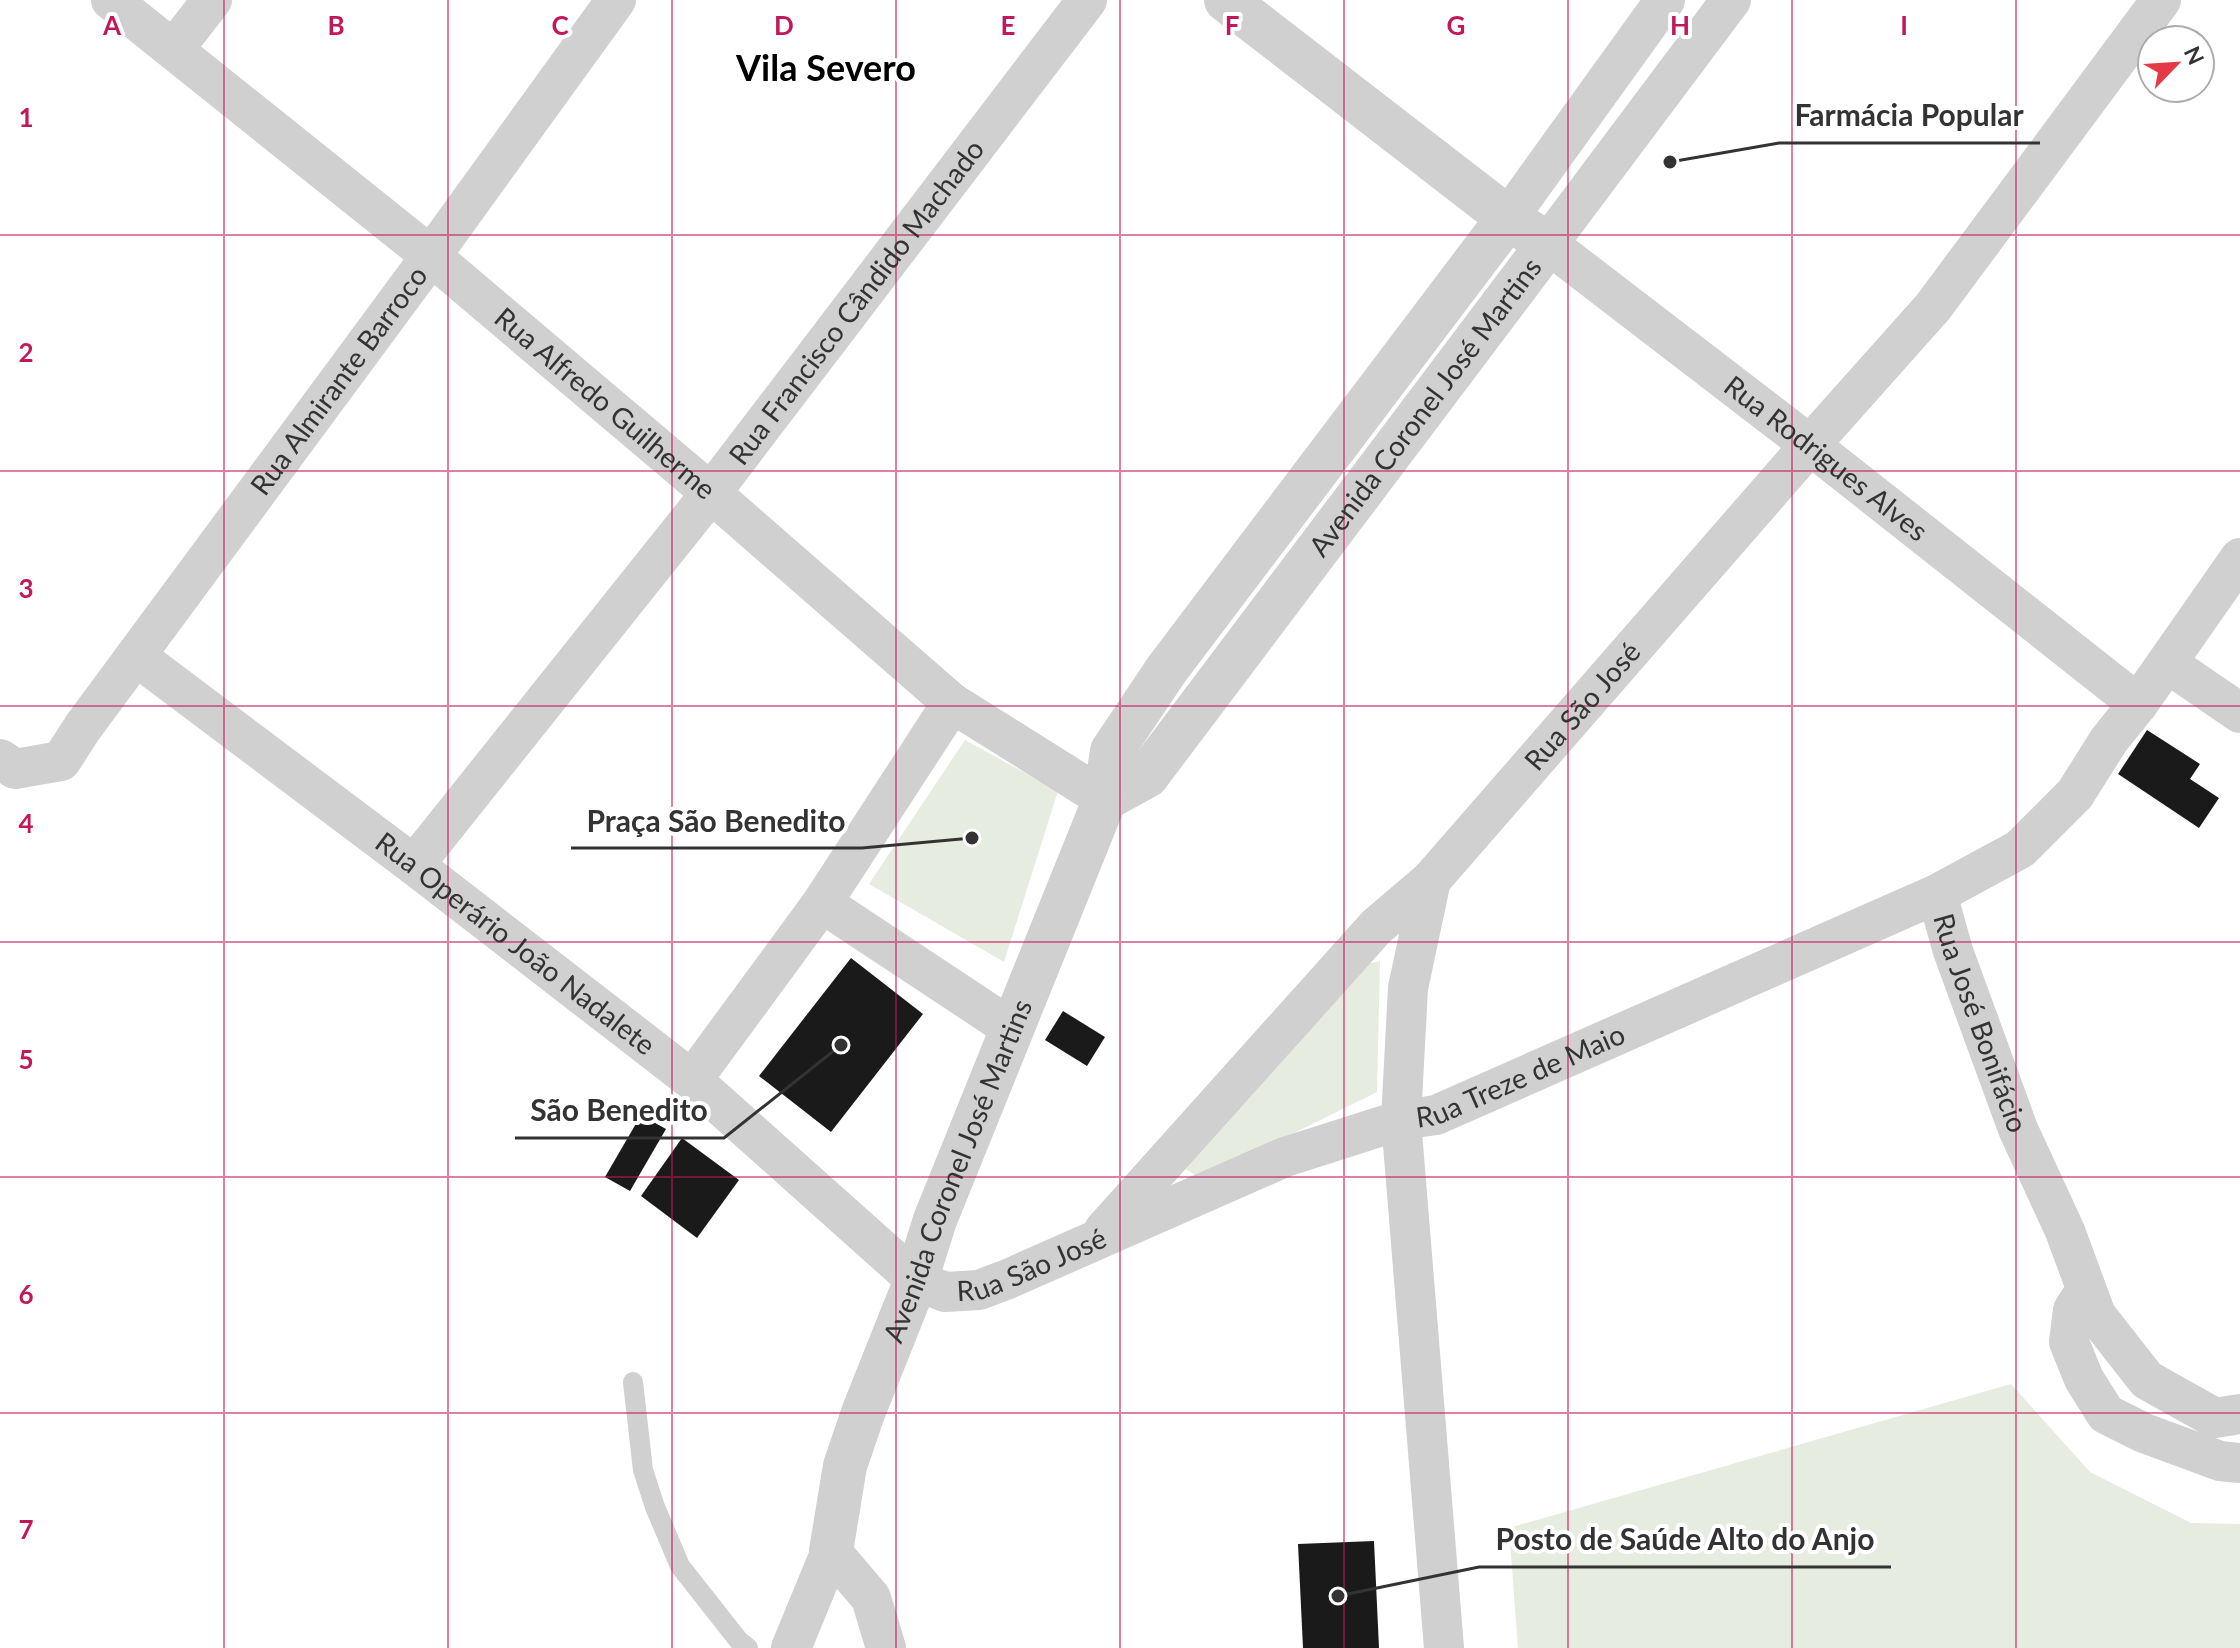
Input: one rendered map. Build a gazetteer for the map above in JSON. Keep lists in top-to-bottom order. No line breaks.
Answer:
{"streets":{"street":["Rua Francisco Cândido Machado","Rua Almirante Barroco","Rua Alfredo Guilherme","Avenida Coronel José Martins","Rua Rodrigues Alves","Rua São José","Rua Operário João Nadalete","Rua José Bonifácio","Rua Treze de Maio"]},"crossings":[["Rua Francisco Cândido Machado","Rua Alfredo Guilherme"],["Rua Francisco Cândido Machado","Rua Operário João Nadalete"],["Rua Almirante Barroco","Rua Alfredo Guilherme"],["Rua Almirante Barroco","Rua Operário João Nadalete"],["Rua Alfredo Guilherme","Avenida Coronel José Martins"],["Avenida Coronel José Martins","Rua Rodrigues Alves"],["Avenida Coronel José Martins","Rua São José"],["Avenida Coronel José Martins","Rua Operário João Nadalete"],["Rua Rodrigues Alves","Rua São José"],["Rua Rodrigues Alves","Rua José Bonifácio"],["Rua São José","Rua Operário João Nadalete"],["Rua São José","Rua Treze de Maio"],["Rua José Bonifácio","Rua Treze de Maio"]],"districts":["Vila Severo"],"places":["Farmácia Popular","Praça São Benedito","São Benedito","Posto de Saúde Alto do Anjo"],"north":"top right","grid":{"columns":["A","B","C","D","E","F","G","H","I"],"rows":["1","2","3","4","5","6","7"]}}
